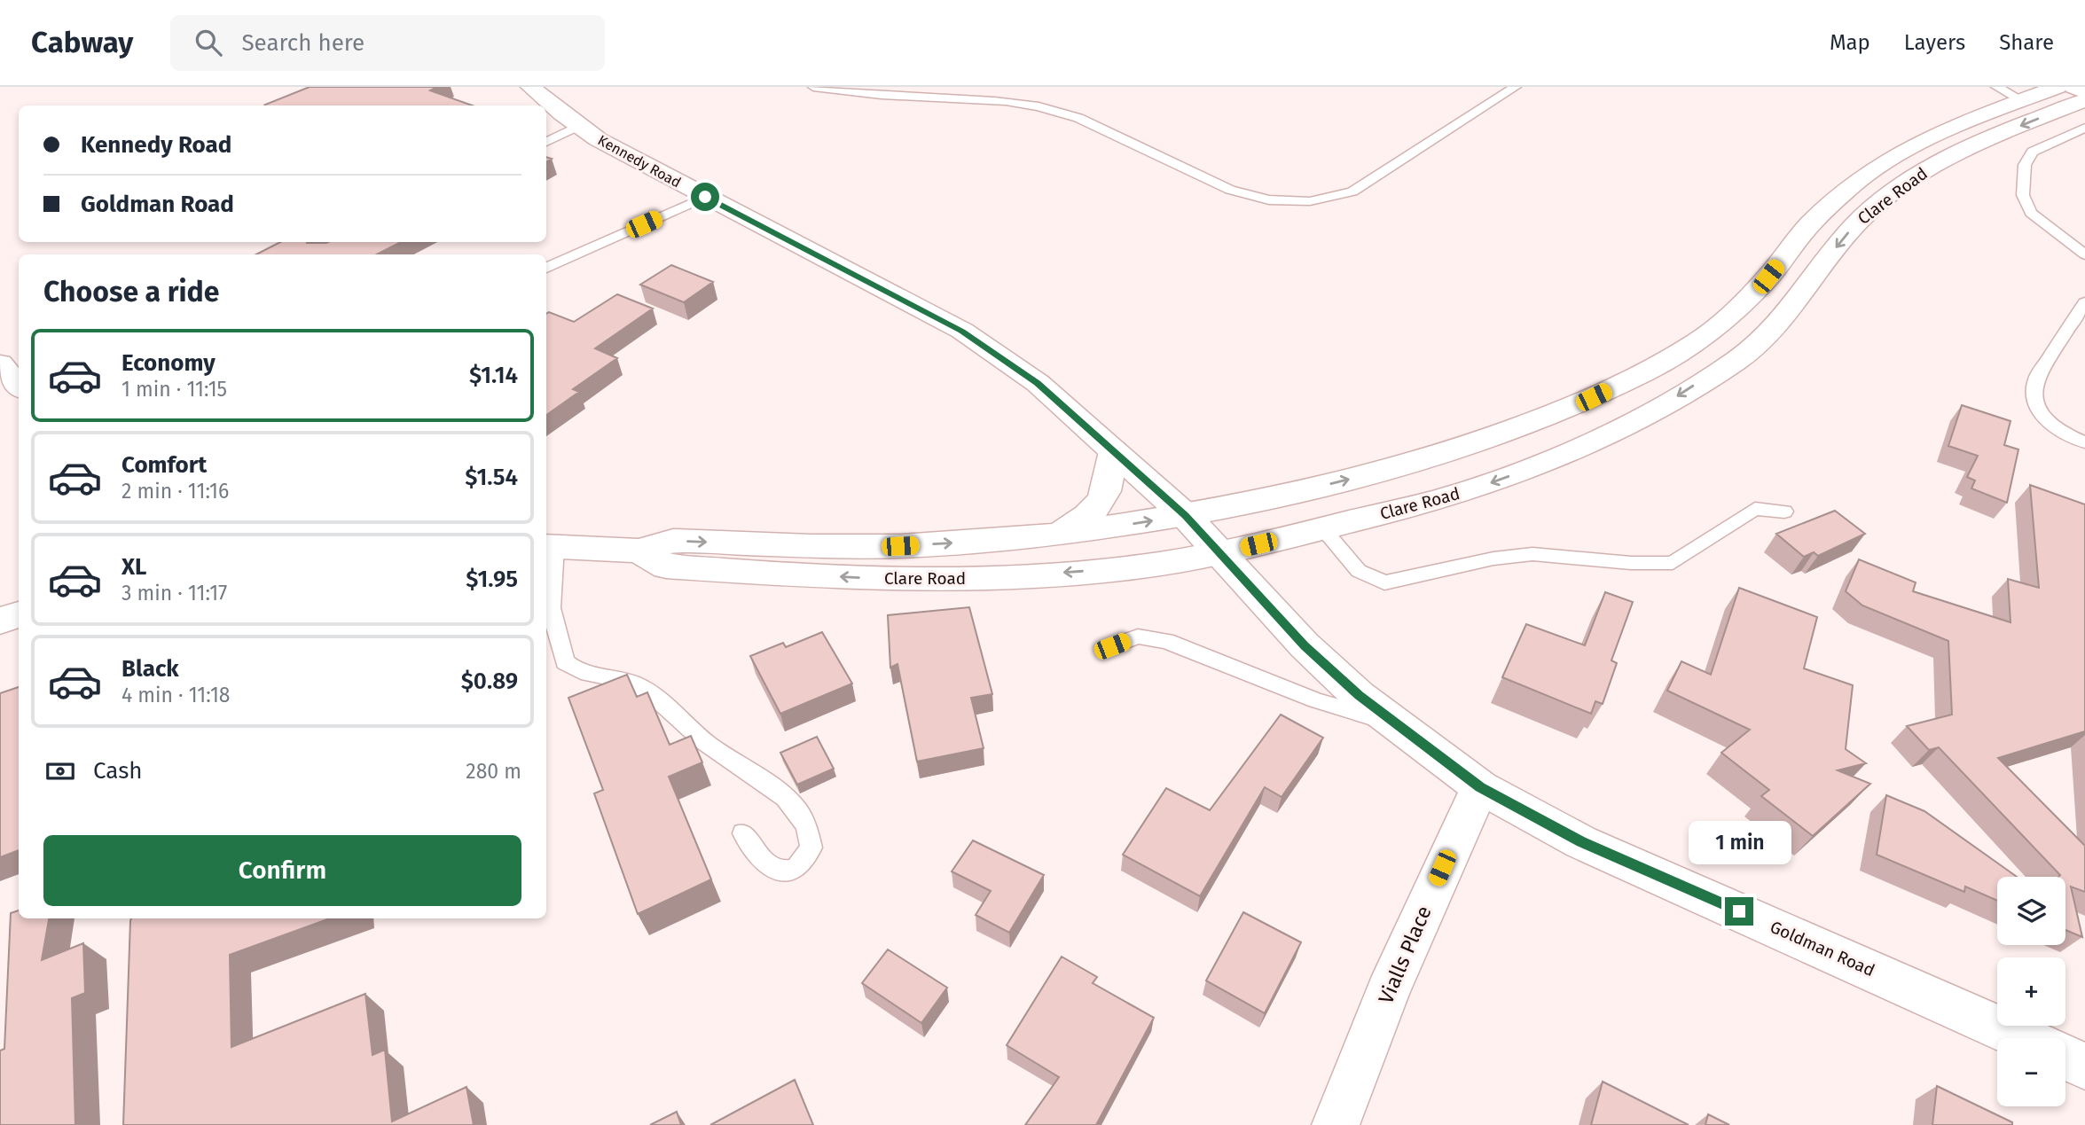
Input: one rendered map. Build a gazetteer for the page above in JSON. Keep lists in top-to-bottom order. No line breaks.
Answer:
{"streets":{"street":["Kennedy Road","Clare Road","Goldman Road","Vialls Place"]},"crossings":[["Kennedy Road","Clare Road"],["Kennedy Road","Goldman Road"],["Clare Road","Goldman Road"],["Goldman Road","Vialls Place"]],"page":{"header":"Cabway","search":"Search here","nav":["Map","Layers","Share"],"banner":["Kennedy Road","Goldman Road"],"heading":"Choose a ride","list":[{"name":"Economy","note":"1 min · 11:15","value":"$1.14"},{"name":"Comfort","note":"2 min · 11:16","value":"$1.54"},{"name":"XL","note":"3 min · 11:17","value":"$1.95"},{"name":"Black","note":"4 min · 11:18","value":"$0.89"}],"pay":["Cash","280 m"],"bubble":"1 min","buttons":"Confirm","map_buttons":["+","−"]}}
